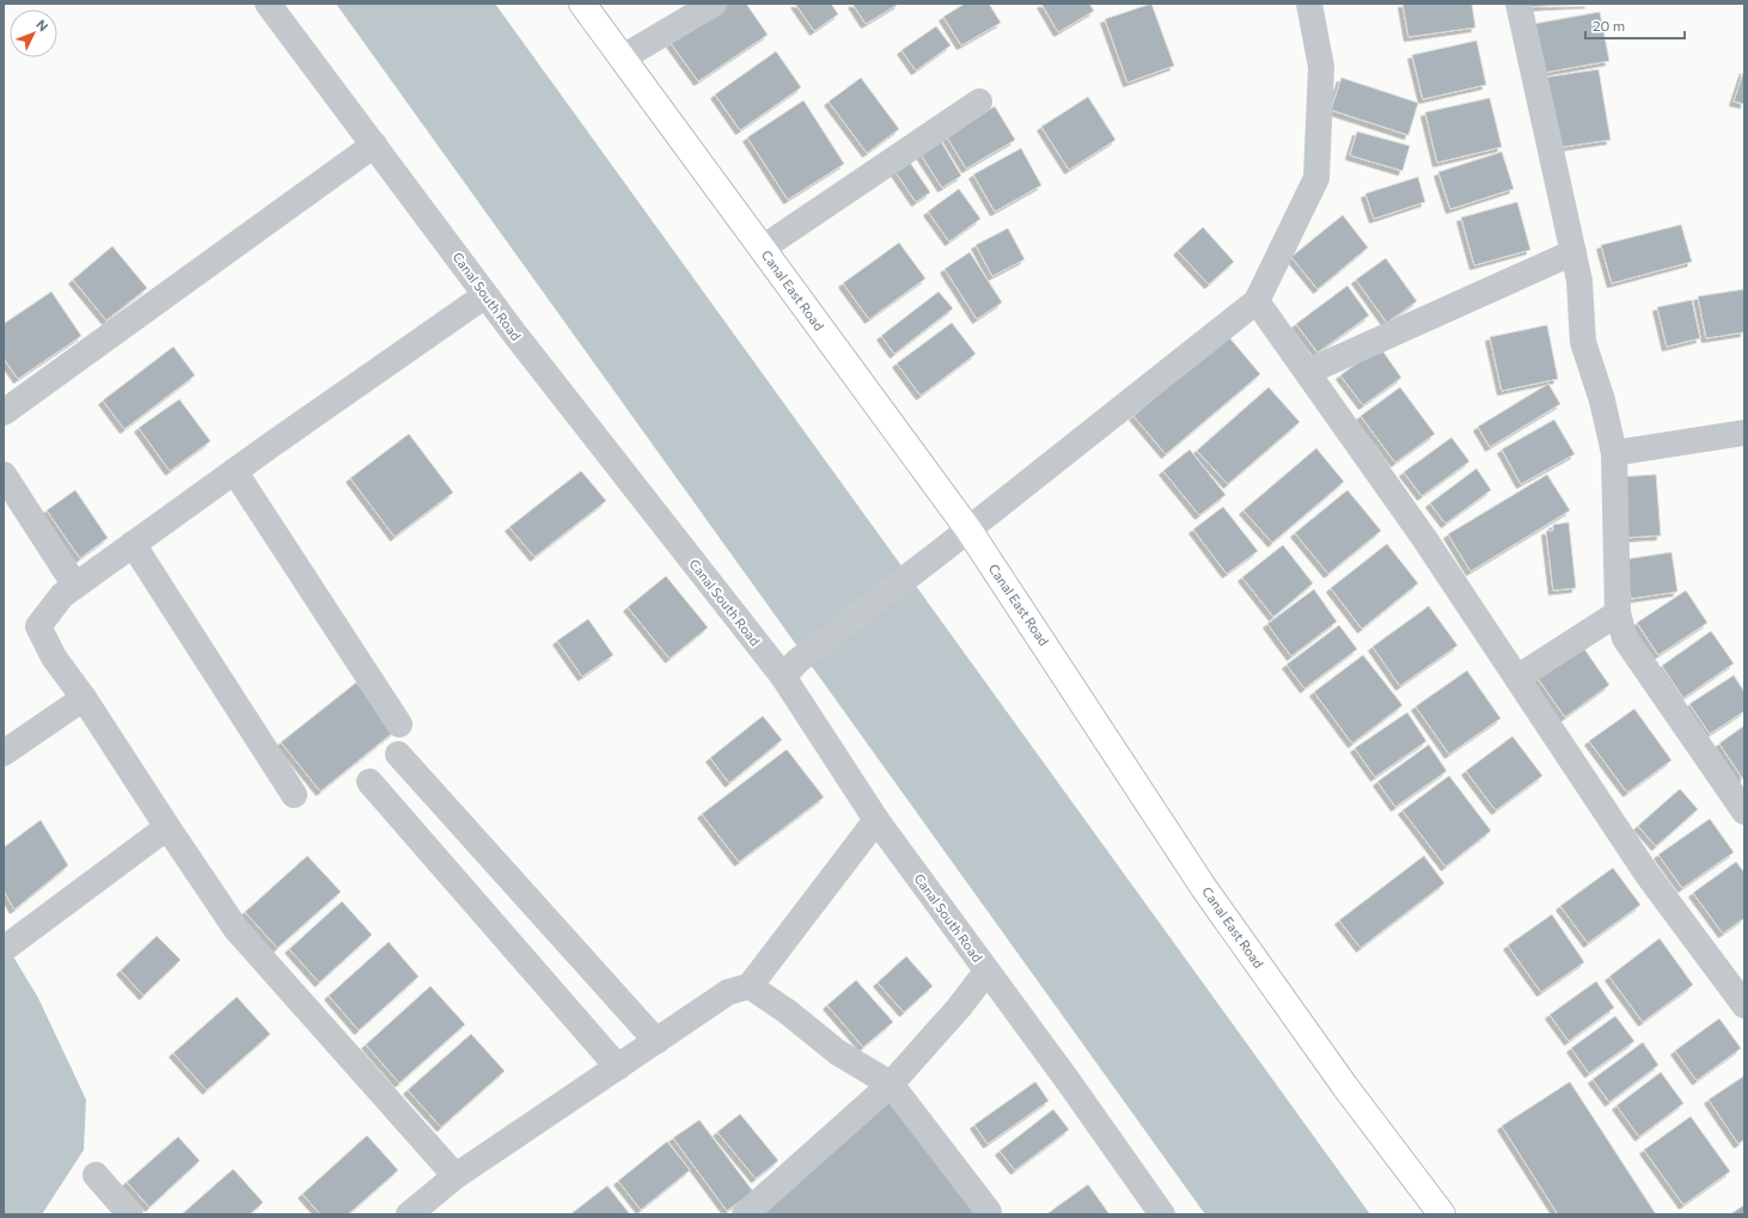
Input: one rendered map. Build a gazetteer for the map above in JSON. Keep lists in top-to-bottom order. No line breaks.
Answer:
{"streets":{"main road":["Canal East Road"],"street":["Canal South Road"]},"scale_bar":"20 m","north":"top right"}
